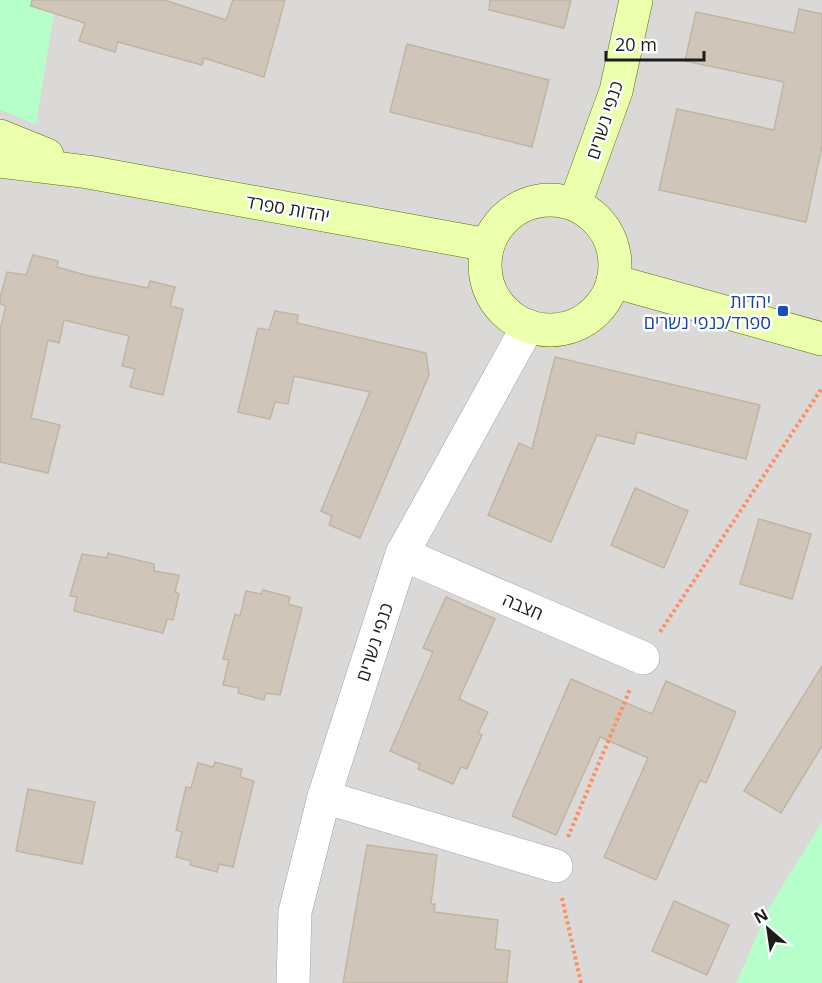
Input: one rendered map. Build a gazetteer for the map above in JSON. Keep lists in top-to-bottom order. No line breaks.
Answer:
{"streets":{"street":["כנפי נשרים","יהדות ספרד","חצבה"]},"crossings":[["כנפי נשרים","יהדות ספרד"],["כנפי נשרים","חצבה"]],"places":{"transit":["יהדות ספרד/כנפי נשרים"]},"scale_bar":"20 m","north":"top left"}
